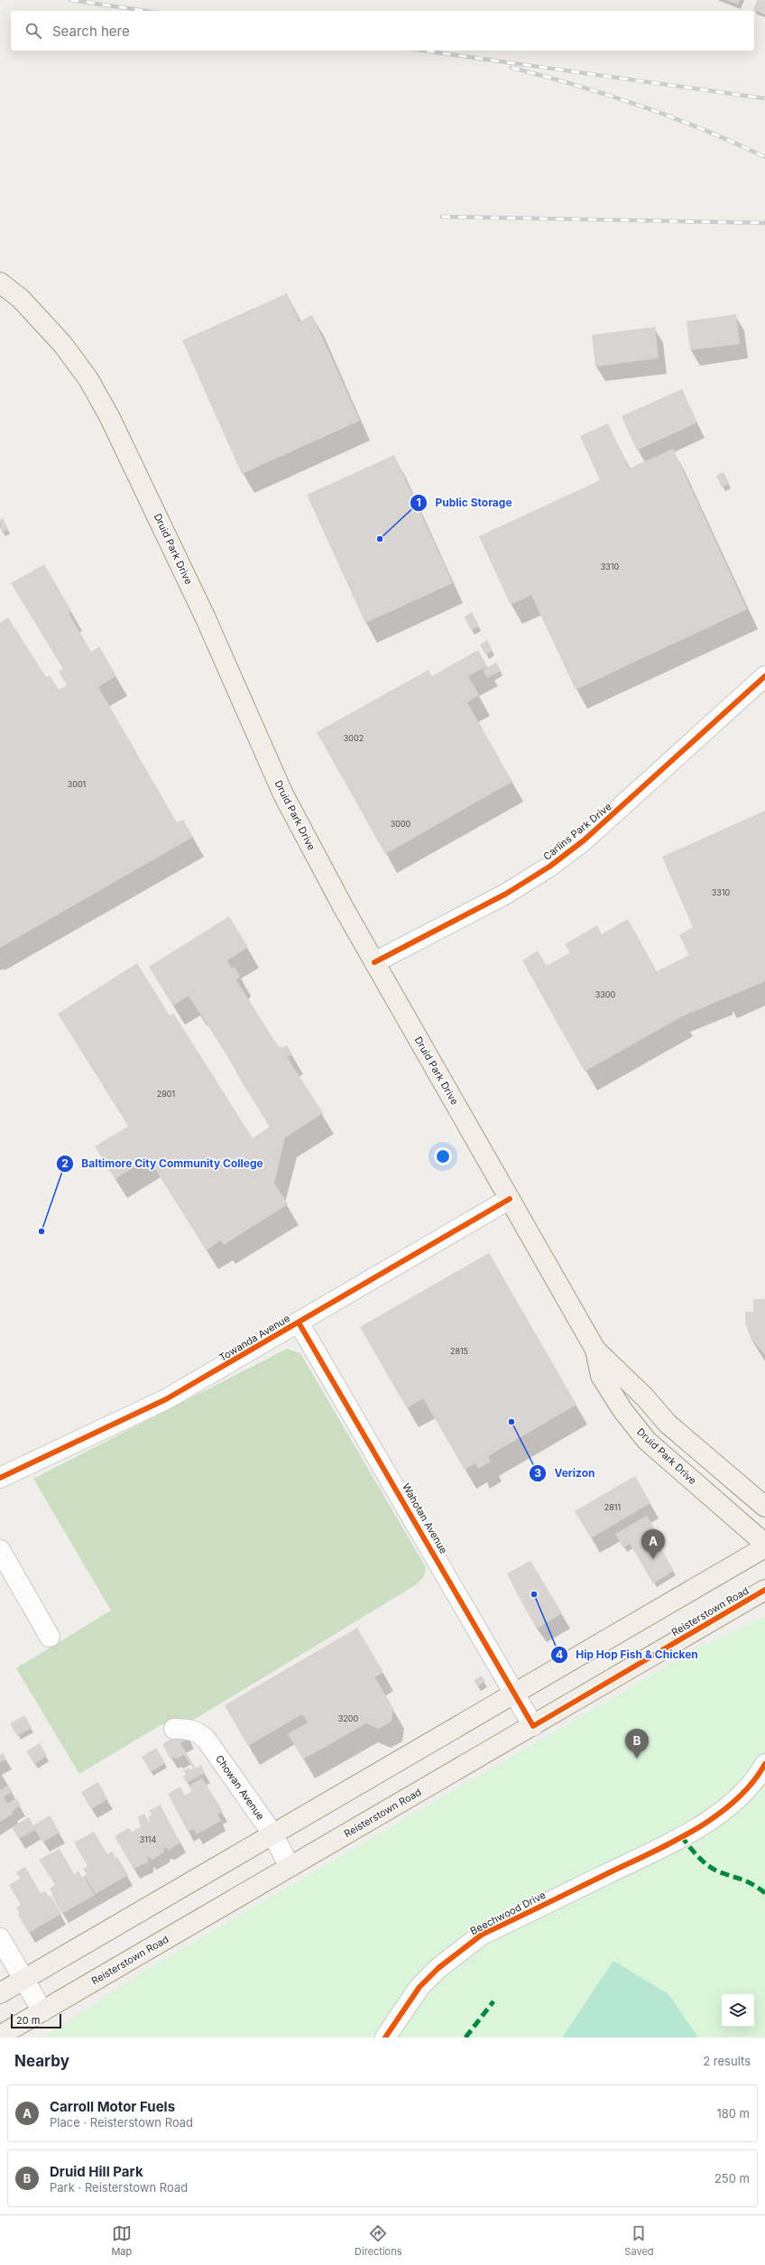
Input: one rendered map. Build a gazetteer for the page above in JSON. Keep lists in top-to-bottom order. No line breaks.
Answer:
{"streets":{"main road":["Druid Park Drive","Reisterstown Road"],"street":["Carlins Park Drive","Towanda Avenue","Wahotan Avenue","Chowan Avenue","Beechwood Drive"]},"crossings":[["Druid Park Drive","Carlins Park Drive"],["Druid Park Drive","Towanda Avenue"],["Towanda Avenue","Wahotan Avenue"],["Wahotan Avenue","Reisterstown Road"],["Reisterstown Road","Chowan Avenue"]],"places":["Public Storage","Baltimore City Community College","Verizon","Hip Hop Fish & Chicken"],"house_numbers":["3310","3002","3001","3000","3310","3300","2901","2815","2811","3200","3114"],"scale_bar":"20 m","page":{"search":"Search here","pins":["A","B"],"scale":"20 m","heading":["Nearby","2 results"],"list":[{"mark":"A","name":"Carroll Motor Fuels","note":"Place · Reisterstown Road","value":"180 m"},{"mark":"B","name":"Druid Hill Park","note":"Park · Reisterstown Road","value":"250 m"}],"nav":["Map","Directions","Saved"]}}
